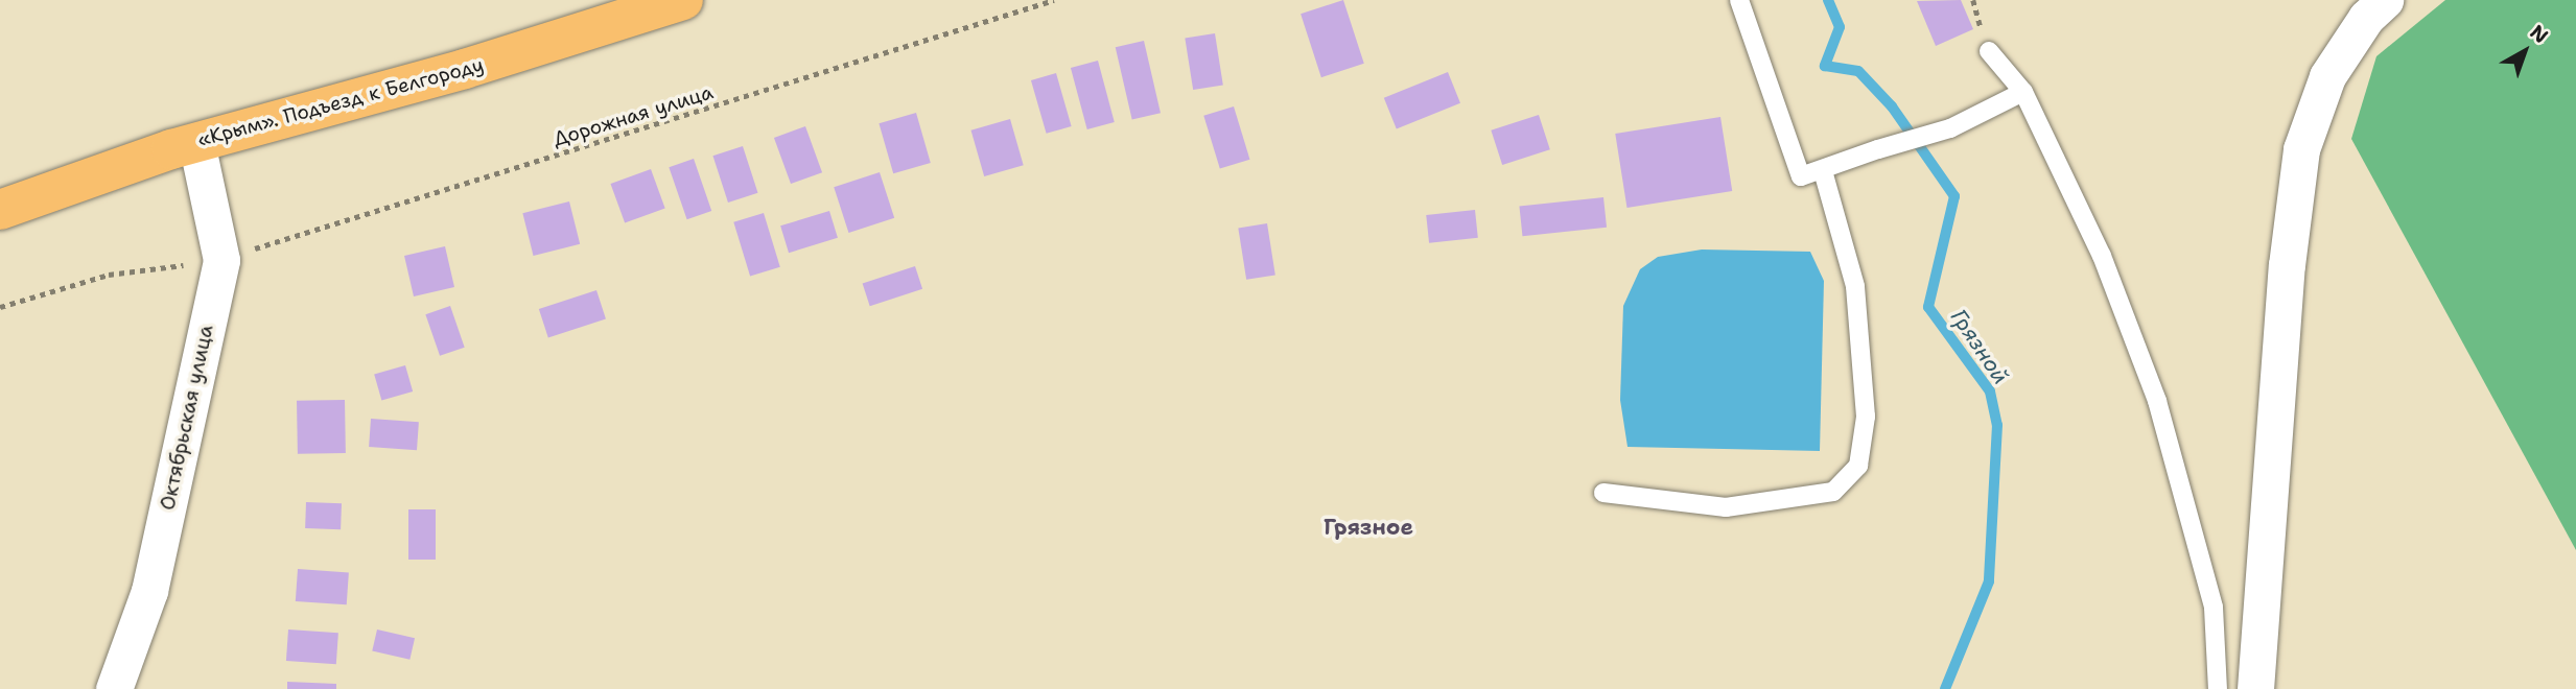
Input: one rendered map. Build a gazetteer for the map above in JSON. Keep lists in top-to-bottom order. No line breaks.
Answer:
{"streets":{"main road":["«Крым». Подъезд к Белгороду"],"street":["Октябрьская улица"],"path":["Дорожная улица"]},"crossings":[["«Крым». Подъезд к Белгороду","Октябрьская улица"],["Дорожная улица","Октябрьская улица"]],"districts":["Грязное"],"water":["Грязной"],"north":"top right"}
